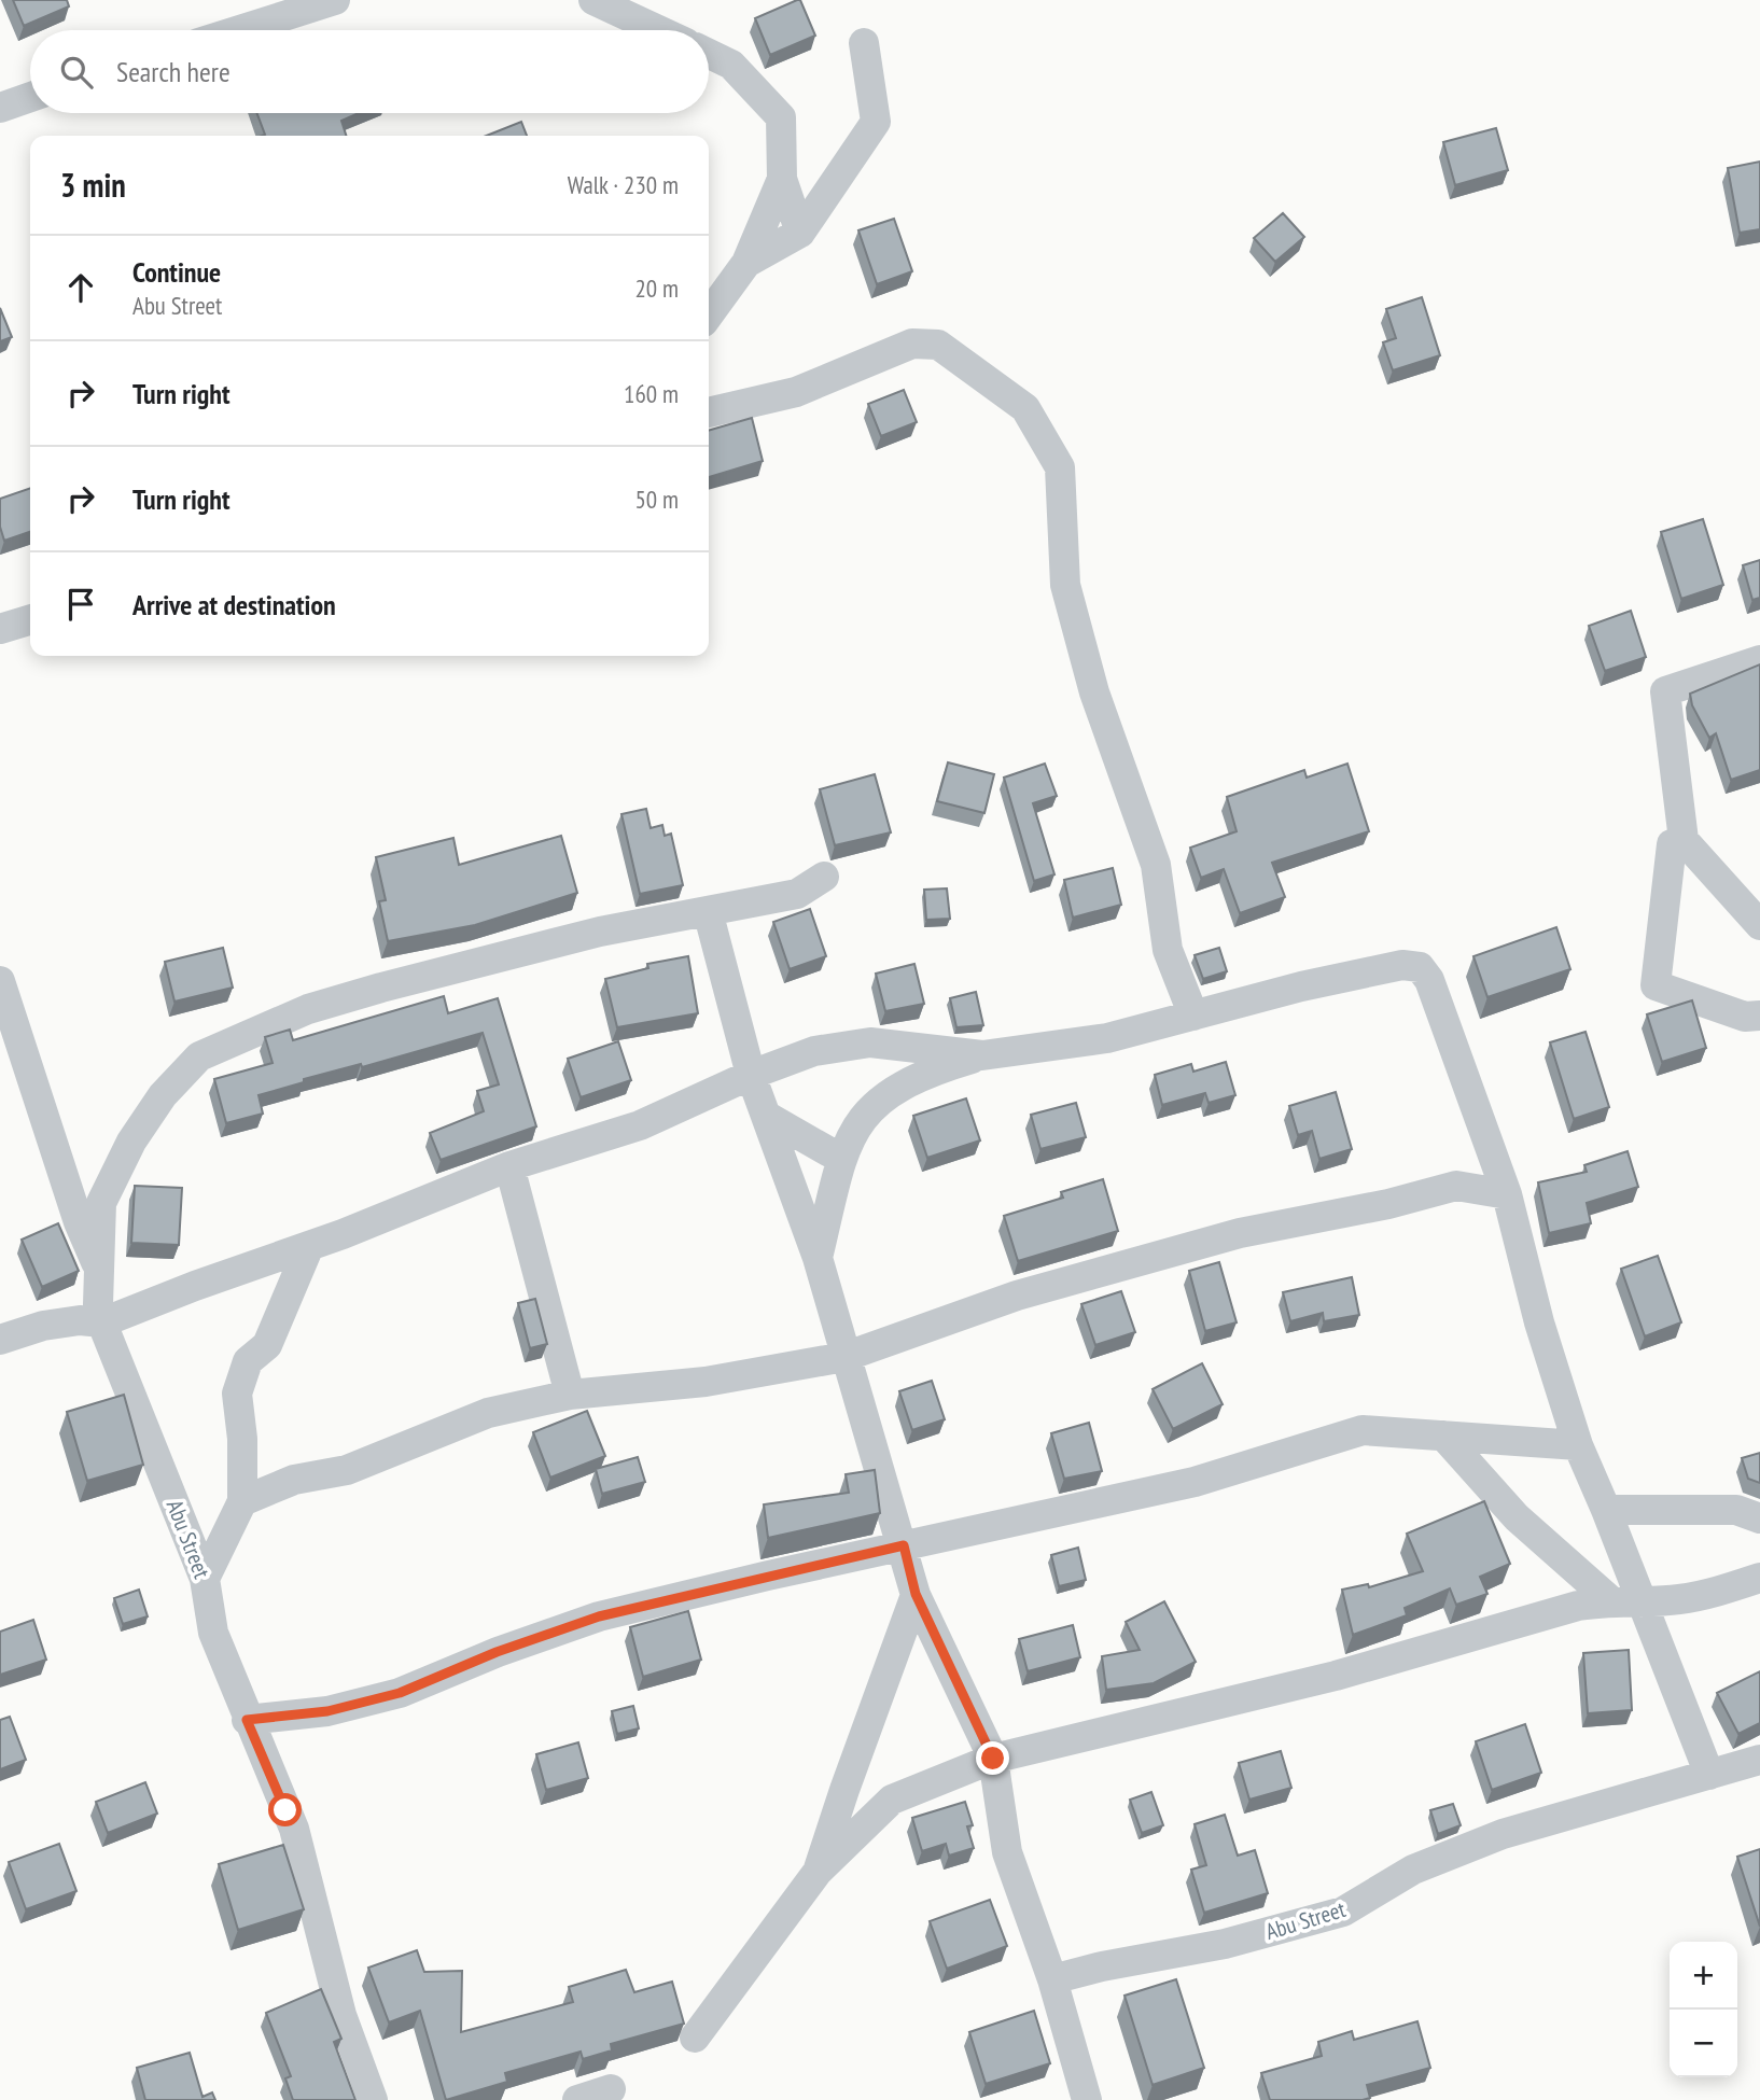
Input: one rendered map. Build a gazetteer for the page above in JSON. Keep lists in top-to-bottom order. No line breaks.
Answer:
{"streets":{"street":["Abu Street"]},"page":{"search":"Search here","heading":["3 min","Walk · 230 m"],"list":[["Continue","Abu Street","20 m"],["Turn right","160 m"],["Turn right","50 m"],"Arrive at destination"],"map_buttons":["+","−"]}}
